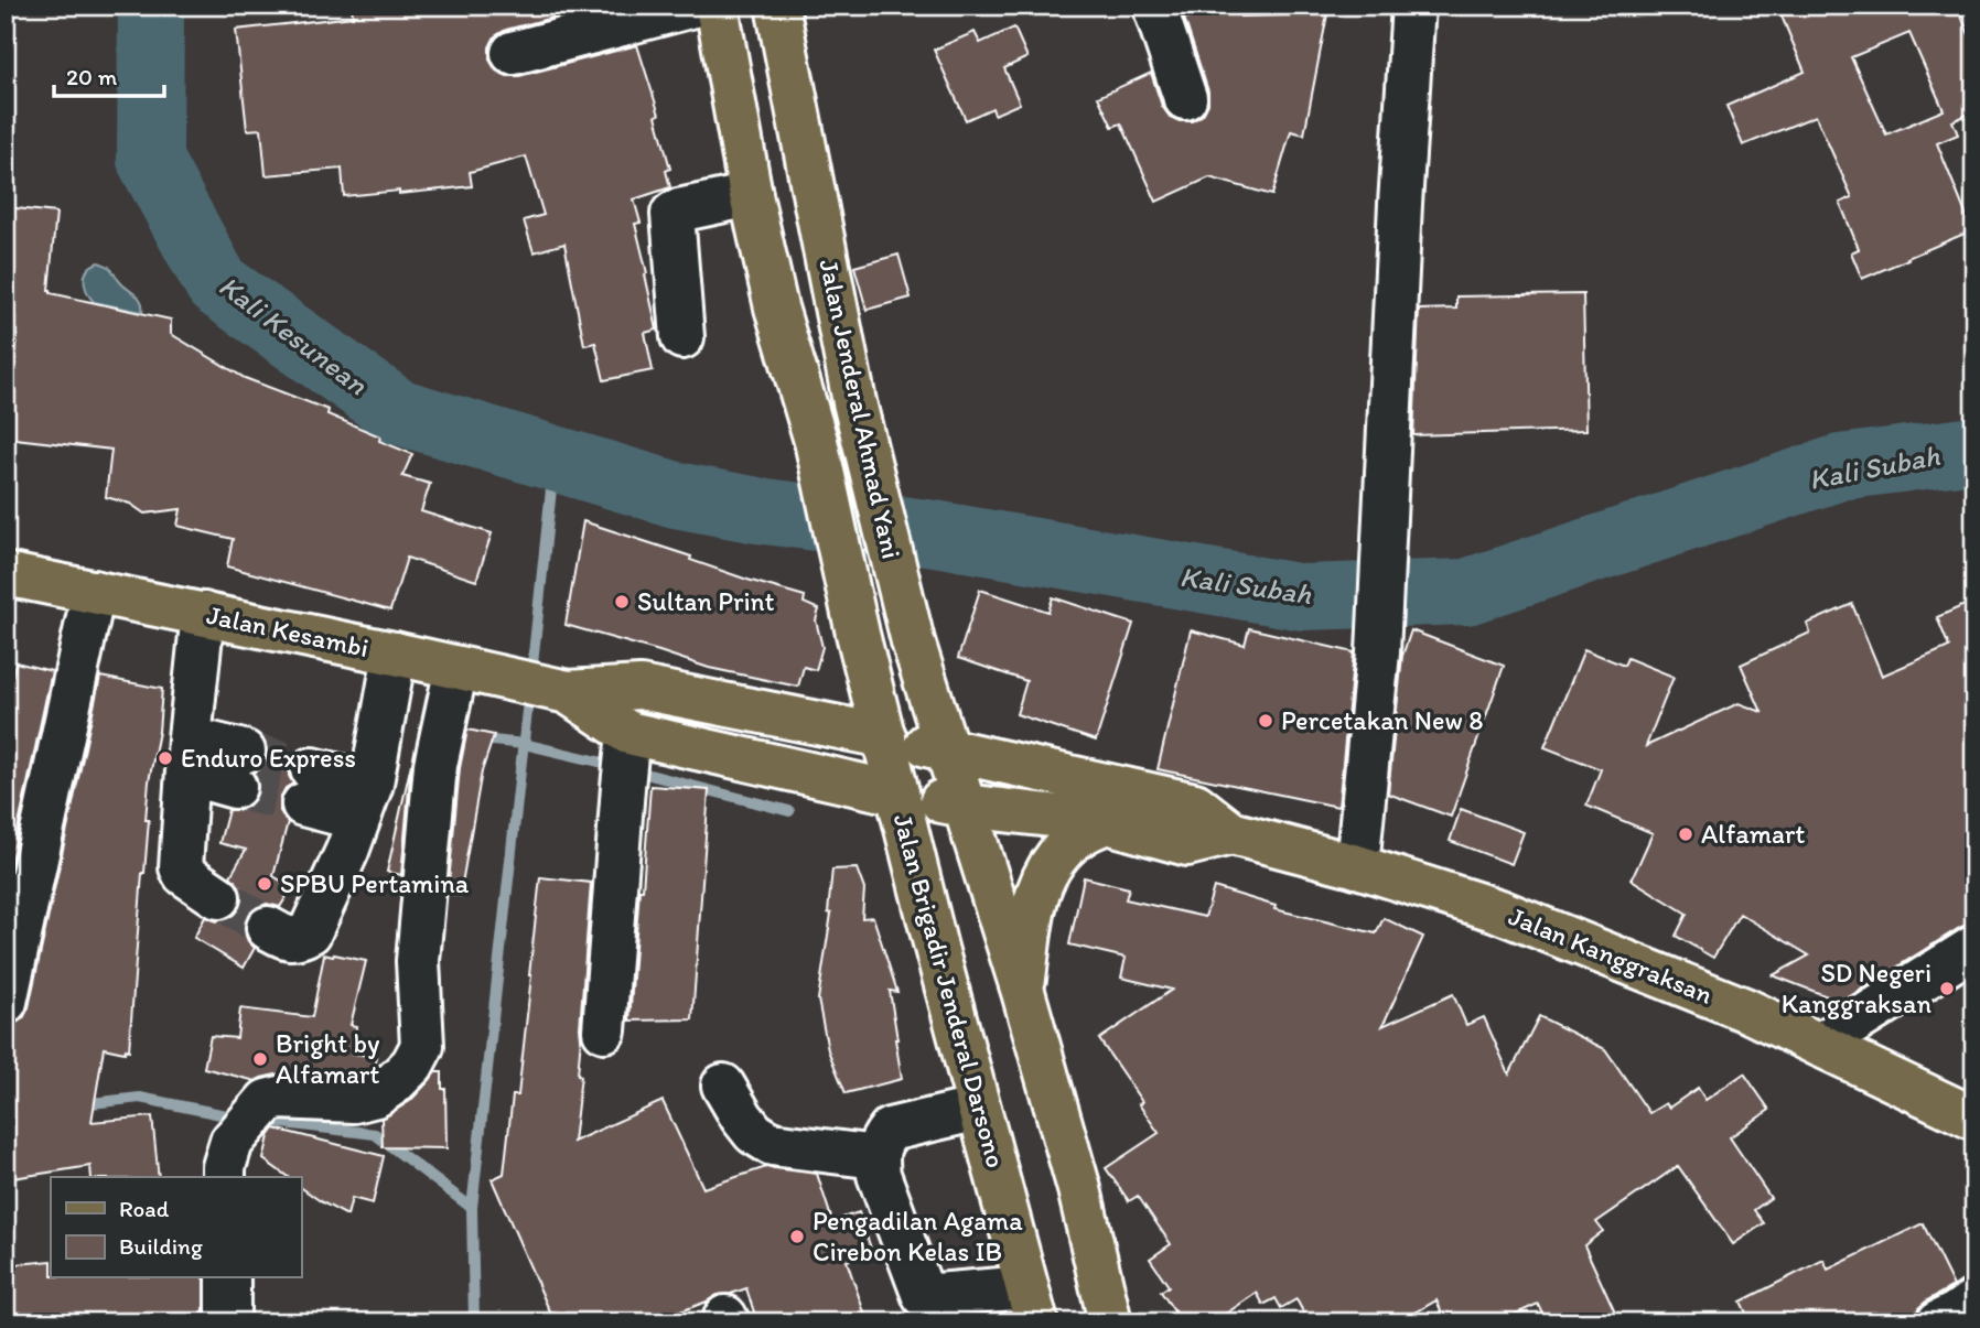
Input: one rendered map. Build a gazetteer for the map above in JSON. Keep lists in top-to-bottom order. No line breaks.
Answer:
{"streets":{"main road":["Jalan Jenderal Ahmad Yani","Jalan Kesambi","Jalan Kanggraksan","Jalan Brigadir Jenderal Darsono"]},"crossings":[["Jalan Jenderal Ahmad Yani","Jalan Kesambi"],["Jalan Jenderal Ahmad Yani","Jalan Kanggraksan"],["Jalan Jenderal Ahmad Yani","Jalan Brigadir Jenderal Darsono"],["Jalan Kesambi","Jalan Kanggraksan"],["Jalan Kesambi","Jalan Brigadir Jenderal Darsono"]],"water":["Kali Kesunean","Kali Subah"],"places":["Sultan Print","Percetakan New 8","Enduro Express","Alfamart","SPBU Pertamina","SD Negeri Kanggraksan","Bright by Alfamart","Pengadilan Agama Cirebon Kelas IB"],"legend":["Road","Building"],"scale_bar":"20 m"}
